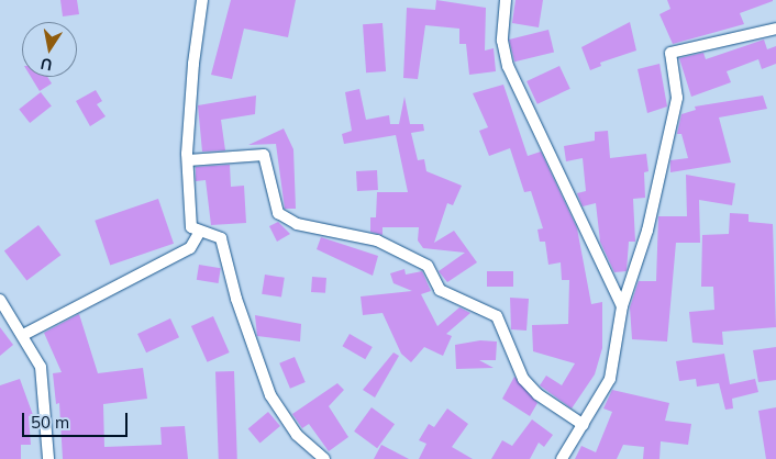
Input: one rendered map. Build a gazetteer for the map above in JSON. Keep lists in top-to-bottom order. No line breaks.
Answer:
{"scale_bar":"50 m","north":"bottom"}
